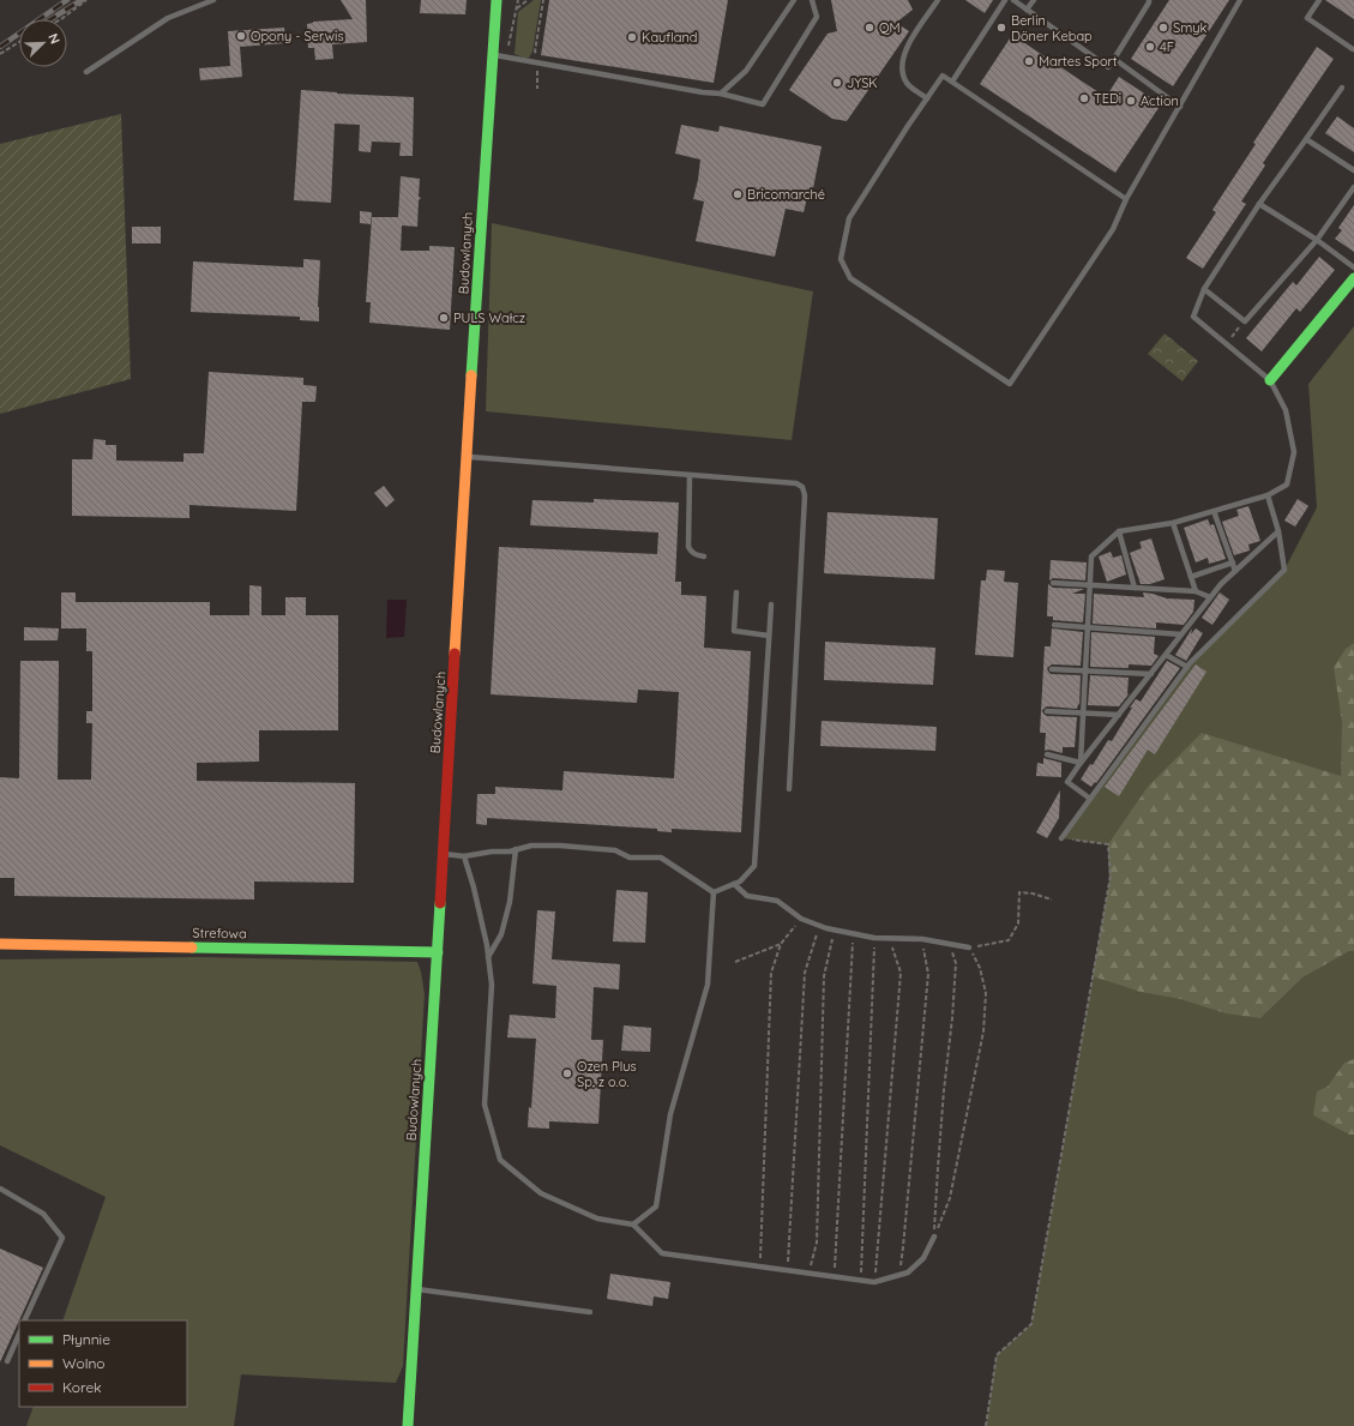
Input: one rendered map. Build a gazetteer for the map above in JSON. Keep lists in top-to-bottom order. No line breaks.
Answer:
{"streets":{"street":["Budowlanych","Strefowa"]},"crossings":[["Budowlanych","Strefowa"]],"places":["QM","Berlin Döner Kebap","Smyk","Opony - Serwis","Kaufland","4F","Martes Sport","JYSK","TEDi","Action","Bricomarché","PULS Wałcz","Ozen Plus Sp. z o.o."],"legend":["Płynnie","Wolno","Korek"],"north":"top right"}
